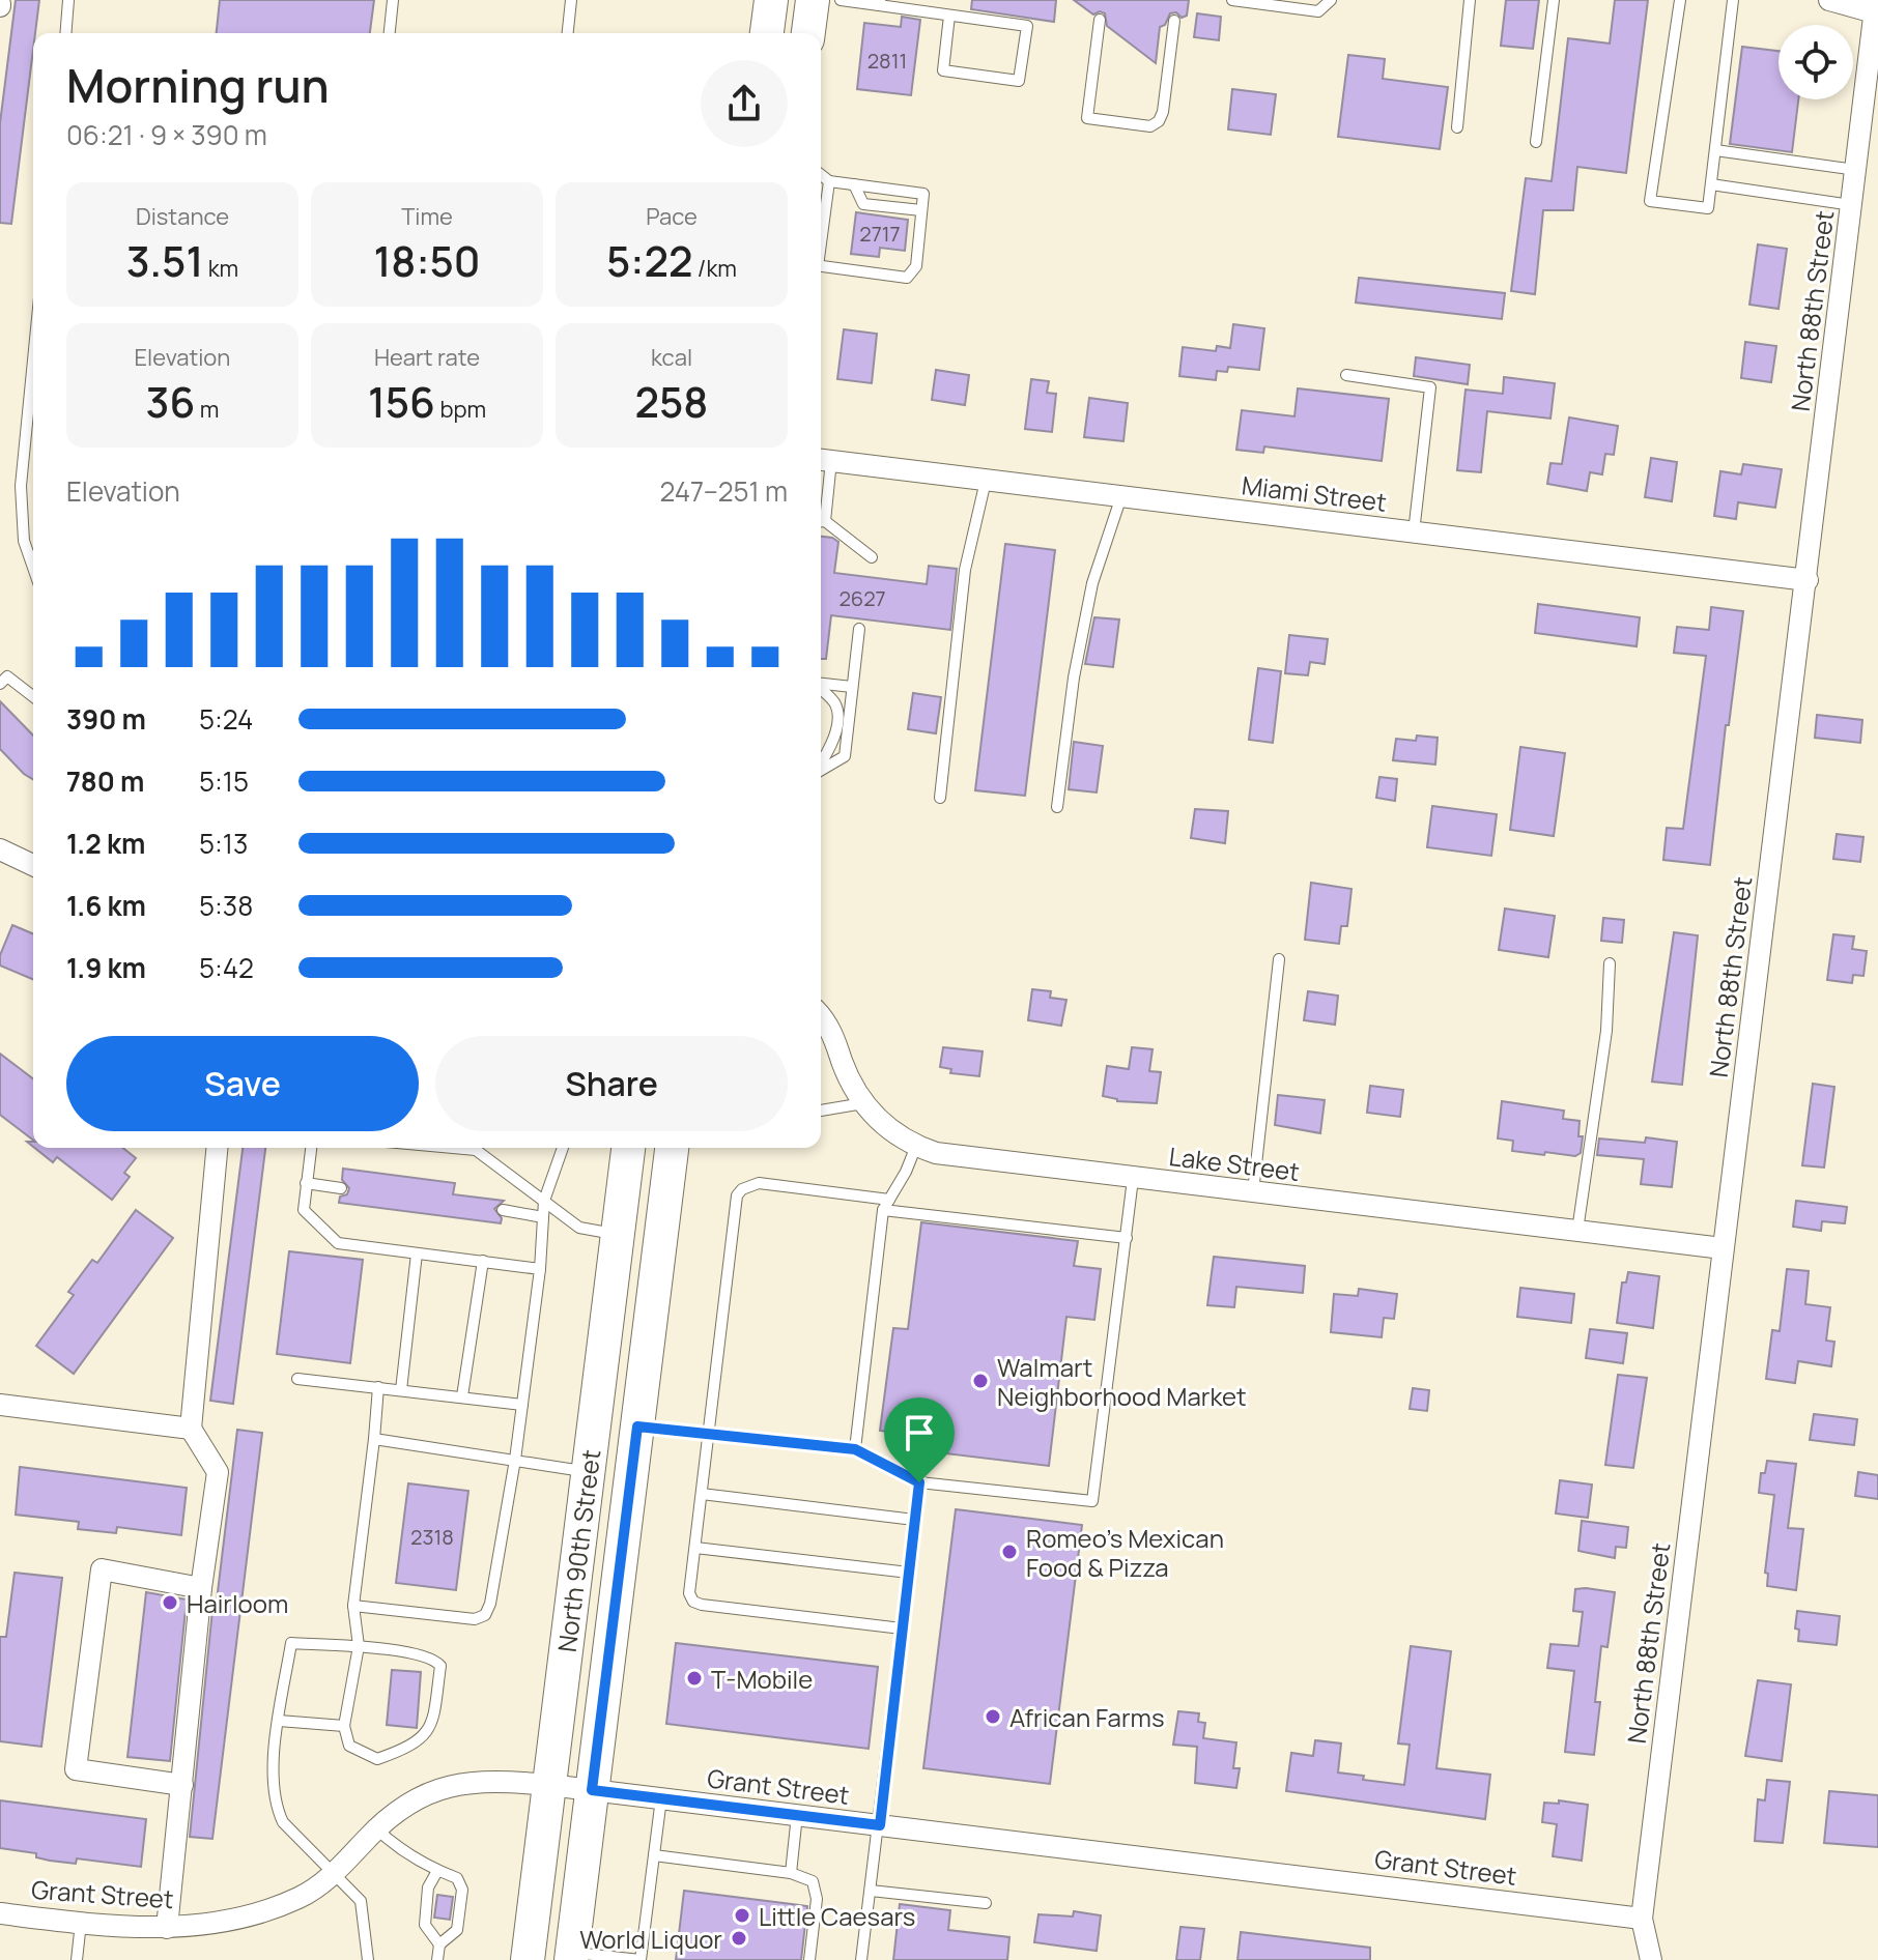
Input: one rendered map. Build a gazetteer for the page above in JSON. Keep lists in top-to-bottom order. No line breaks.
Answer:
{"streets":{"main road":["North 90th Street"],"street":["North 88th Street","Miami Street","Lake Street","Grant Street"]},"crossings":[["North 88th Street","Miami Street"],["North 88th Street","Lake Street"],["North 88th Street","Grant Street"],["North 90th Street","Grant Street"]],"places":["Walmart Neighborhood Market","Romeo's Mexican Food & Pizza","Hairloom","T-Mobile","African Farms","Little Caesars","World Liquor"],"house_numbers":["2811","2717","2627","2318"],"page":{"heading":["Morning run","06:21 · 9 × 390 m"],"stats":[["Distance","3.51 km"],["Time","18:50"],["Pace","5:22 /km"],["Elevation","36 m"],["Heart rate","156 bpm"],["kcal","258"]],"chart":["Elevation","247–251 m"],"list":[{"name":"390 m","note":"5:24"},{"name":"780 m","note":"5:15"},{"name":"1.2 km","note":"5:13"},{"name":"1.6 km","note":"5:38"},{"name":"1.9 km","note":"5:42"}],"buttons":["Save","Share"]}}
